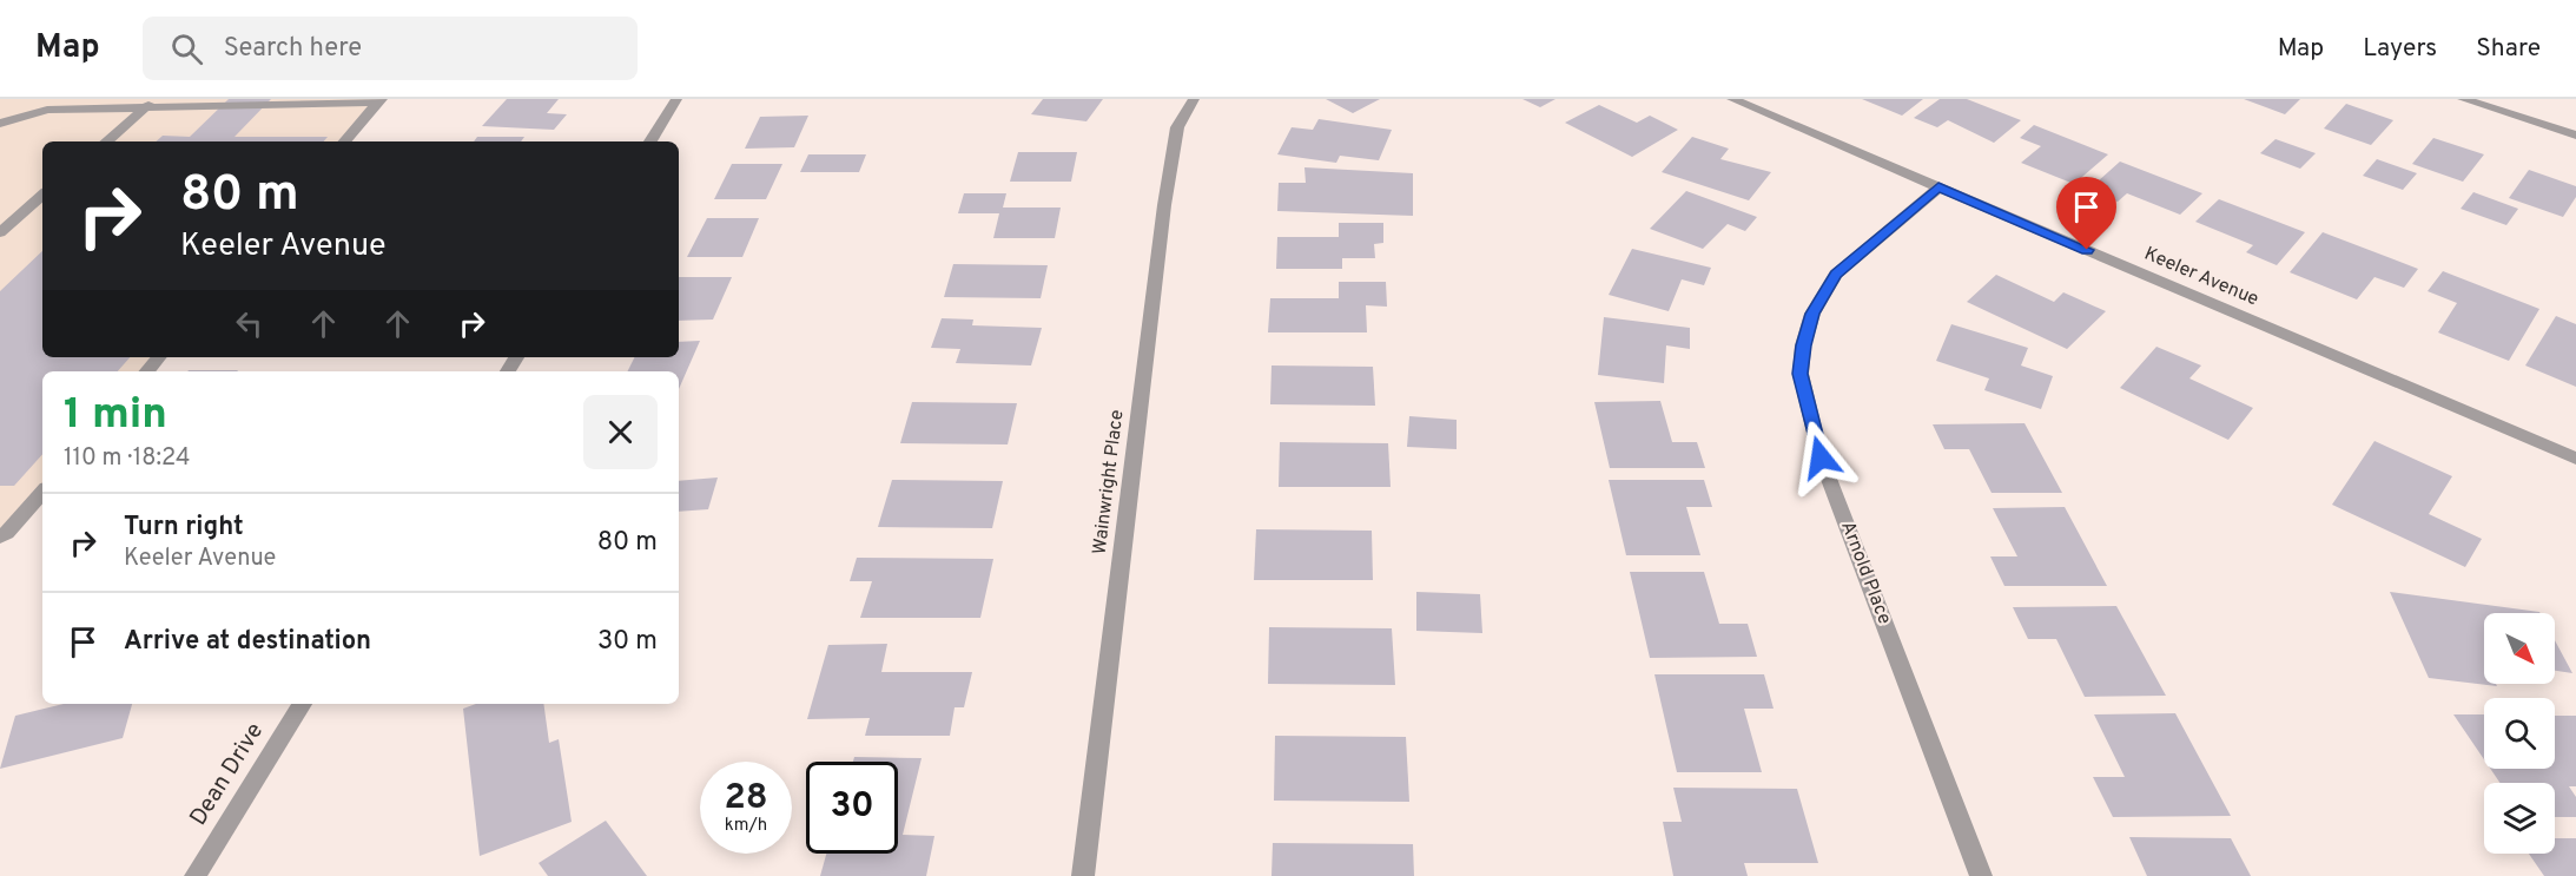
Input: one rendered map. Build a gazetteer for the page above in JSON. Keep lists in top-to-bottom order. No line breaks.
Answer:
{"streets":{"street":["Keeler Avenue","Wainwright Place","Arnold Place","Dean Drive"]},"crossings":[["Keeler Avenue","Arnold Place"]],"north":"bottom right","page":{"header":"Map","search":"Search here","nav":["Map","Layers","Share"],"turn":["80 m","Keeler Avenue"],"heading":["1 min","110 m · 18:24"],"list":[{"name":"Turn right","note":"Keeler Avenue","value":"80 m"},{"name":"Arrive at destination","value":"30 m"}],"speed":"28 km/h","limit":"30"}}
